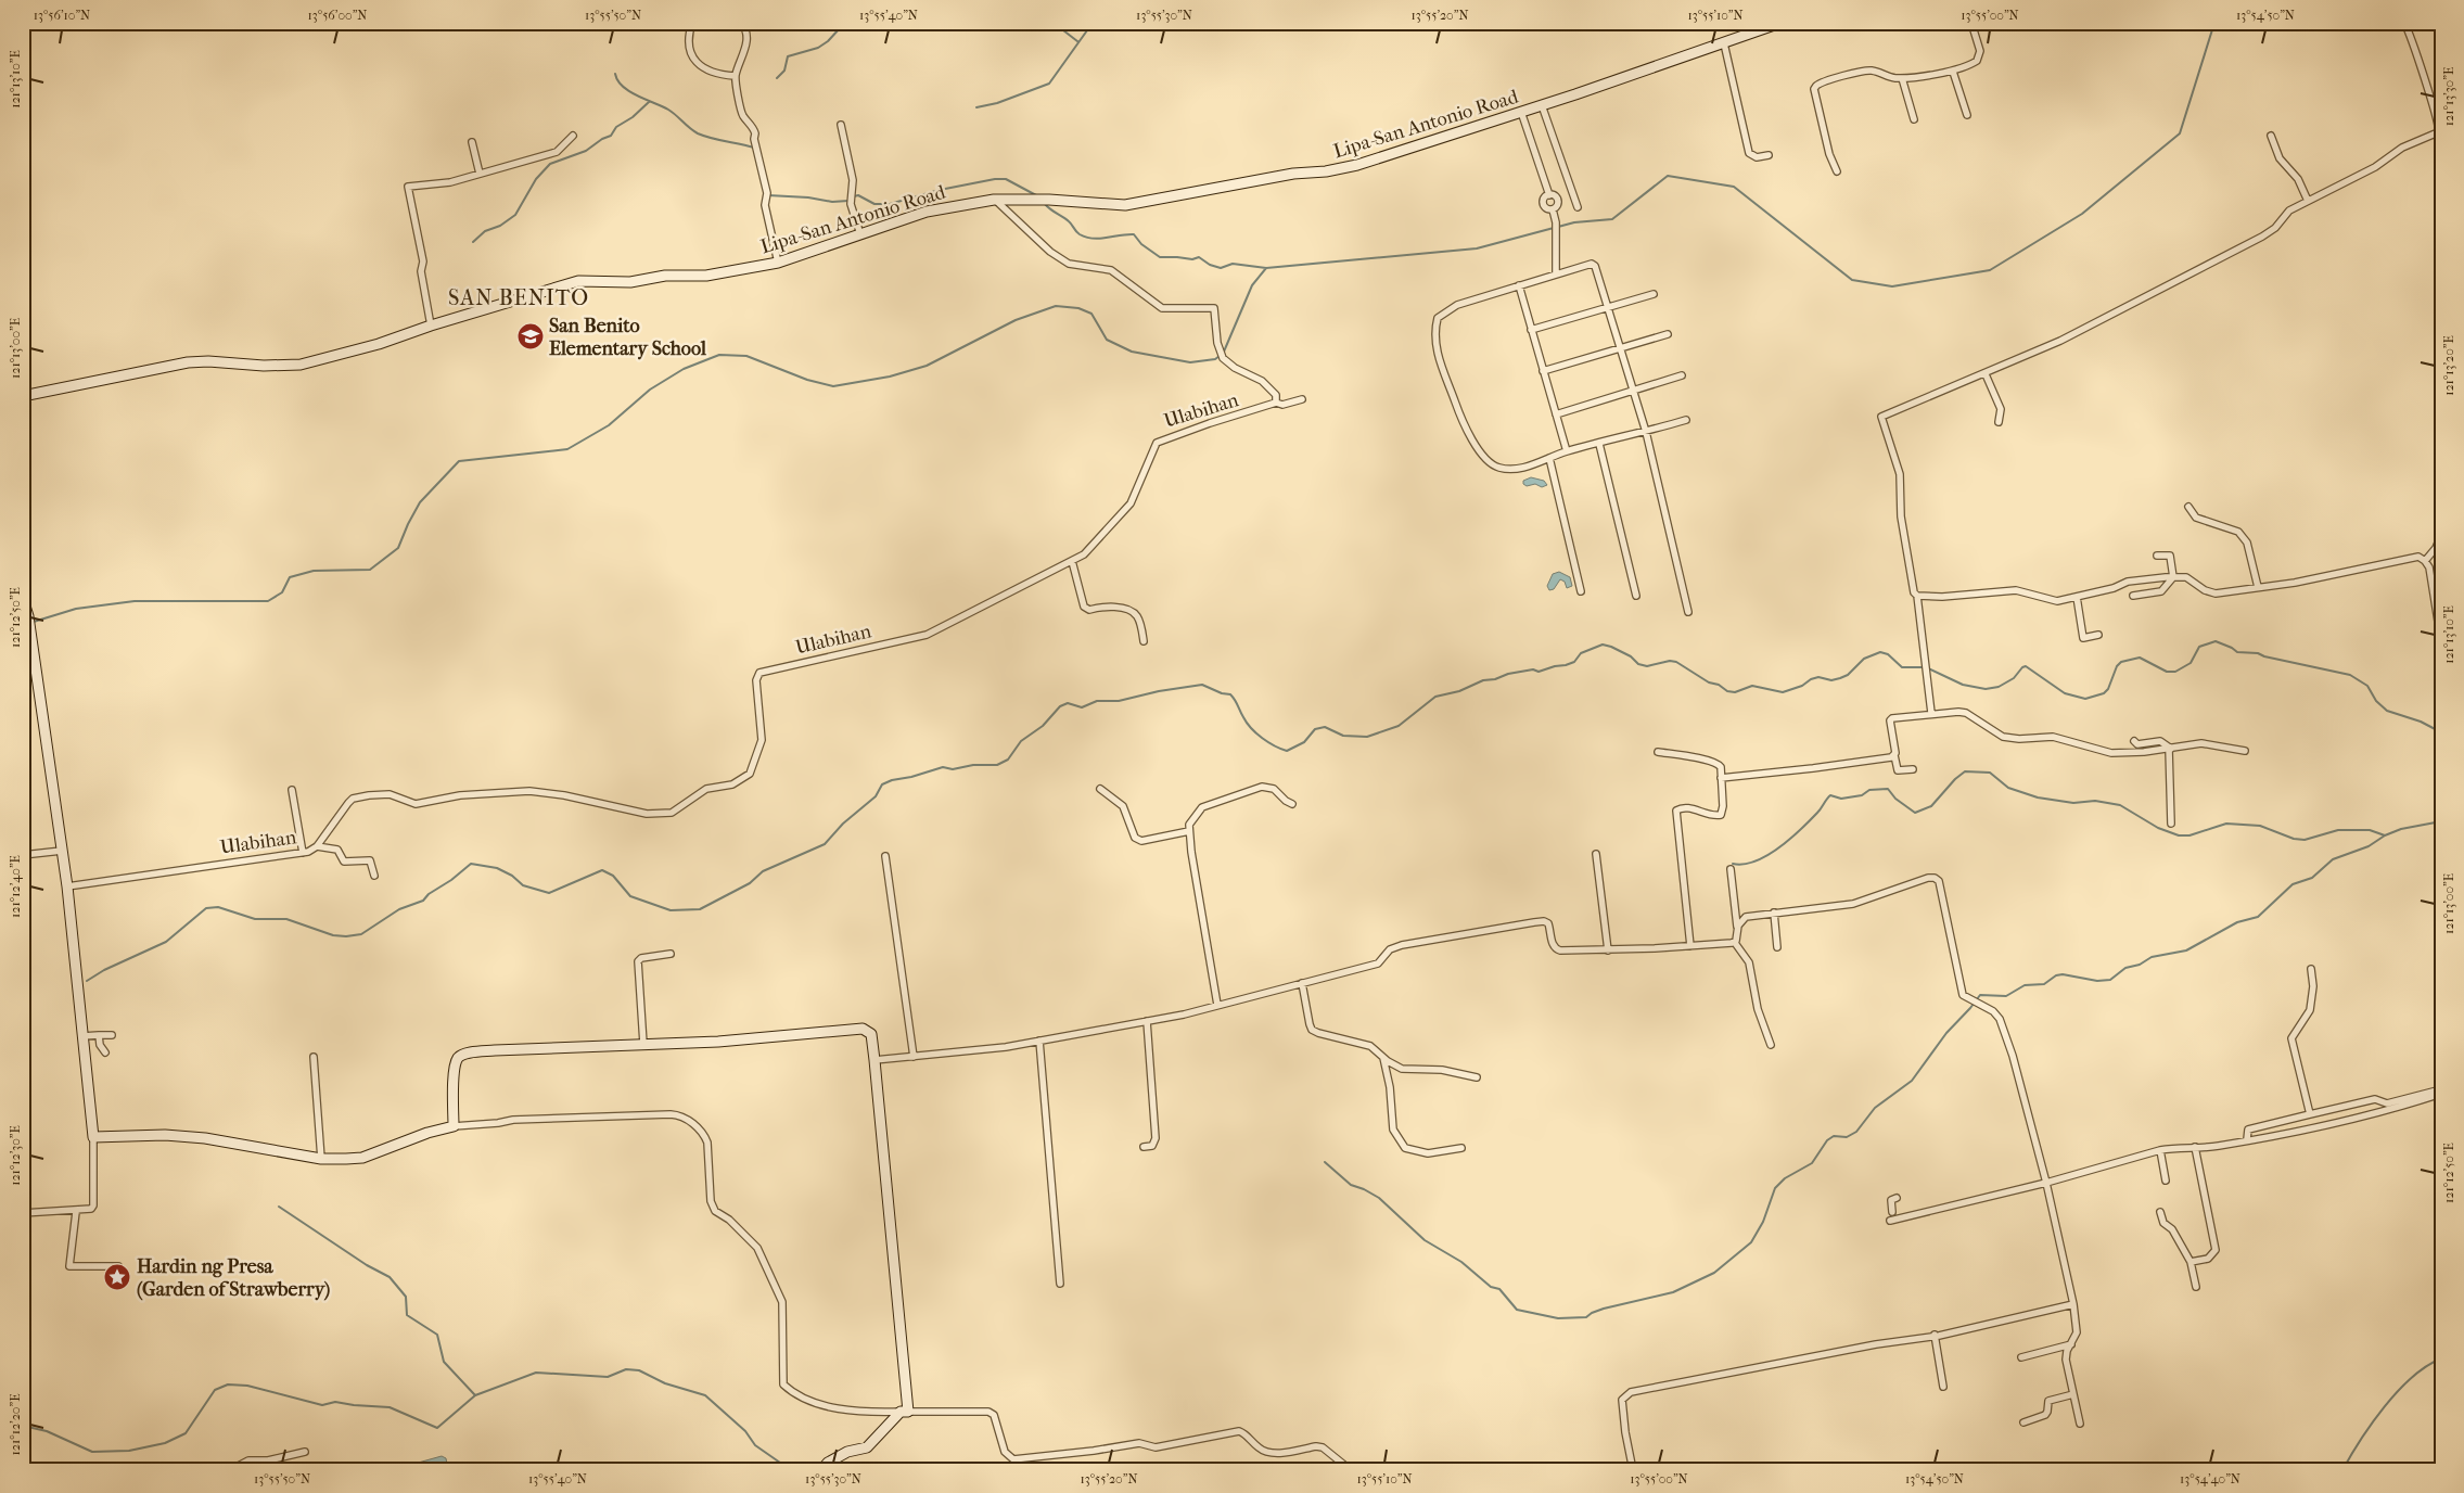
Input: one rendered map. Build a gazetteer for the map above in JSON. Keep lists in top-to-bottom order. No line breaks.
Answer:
{"streets":{"street":["Lipa-San Antonio Road","Ulabihan"]},"crossings":[["Lipa-San Antonio Road","Ulabihan"]],"districts":["SAN BENITO"],"places":{"school or university":["San Benito Elementary School"],"place":["Hardin ng Presa (Garden of Strawberry)"]},"coordinates":["13°56'10\"N","13°56'00\"N","13°55'50\"N","13°55'40\"N","13°55'30\"N","13°55'20\"N","13°55'10\"N","13°55'00\"N","13°54'50\"N","121°13'10\"E","121°13'30\"E","121°13'00\"E","121°13'20\"E","121°12'50\"E","121°12'40\"E","121°12'30\"E","121°12'20\"E","13°54'40\"N"]}
